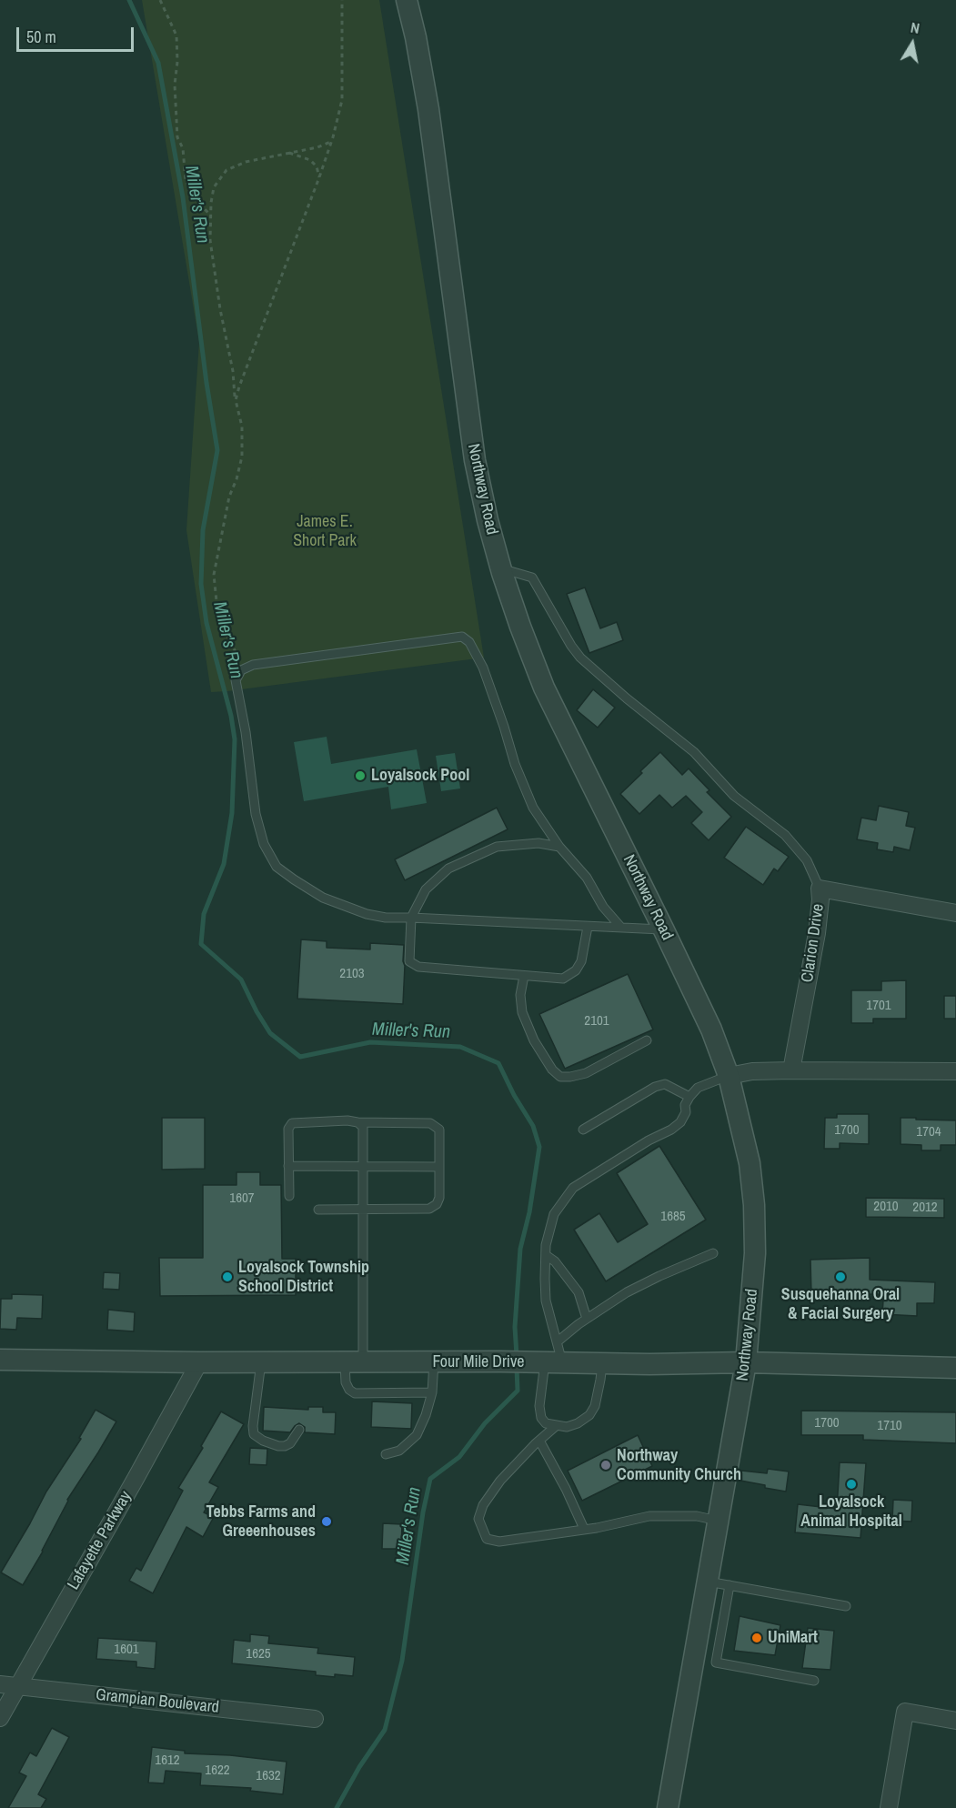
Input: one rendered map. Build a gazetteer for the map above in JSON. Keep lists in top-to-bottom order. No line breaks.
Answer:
{"streets":{"street":["Northway Road","Clarion Drive","Four Mile Drive","Lafayette Parkway","Grampian Boulevard"]},"crossings":[["Northway Road","Four Mile Drive"],["Four Mile Drive","Lafayette Parkway"],["Lafayette Parkway","Grampian Boulevard"]],"water":["Miller's Run"],"parks":["James E. Short Park"],"places":["Loyalsock Pool","Loyalsock Township School District","Susquehanna Oral & Facial Surgery","Northway Community Church","Loyalsock Animal Hospital","Tebbs Farms and Greeenhouses","UniMart"],"house_numbers":["2103","1701","2101","1700","1704","1607","2010","2012","1685","1700","1710","1601","1625","1612","1622","1632"],"scale_bar":"50 m","north":"top"}
